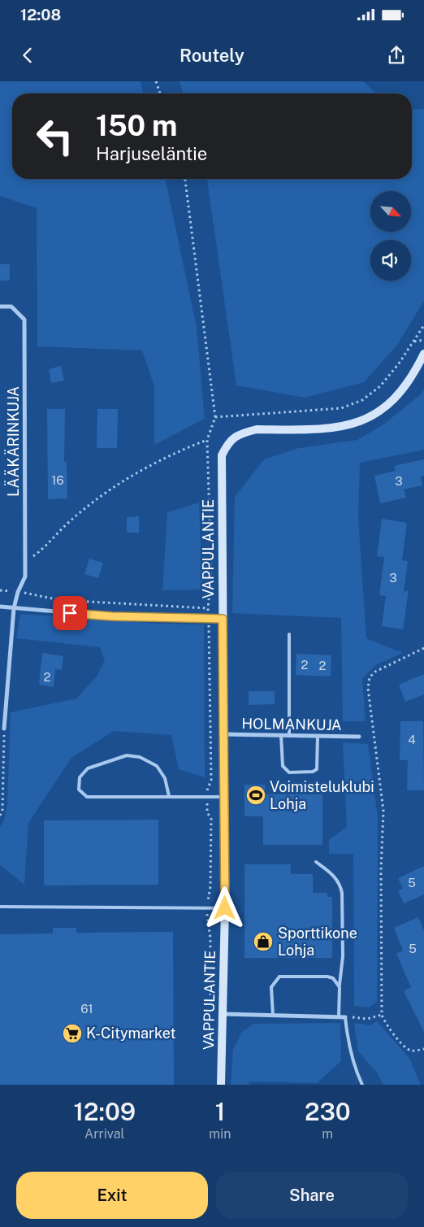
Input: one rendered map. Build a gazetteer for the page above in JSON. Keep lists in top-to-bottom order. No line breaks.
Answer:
{"streets":{"street":["LÄÄKÄRINKUJA","VAPPULANTIE","HOLMANKUJA"]},"crossings":[["VAPPULANTIE","HOLMANKUJA"]],"places":{"sports":["Voimisteluklubi Lohja"],"shop":["Sporttikone Lohja"],"supermarket":["K-Citymarket"]},"house_numbers":["16","3","3","2","2","2","4","5","5","61"],"north":"bottom right","page":{"status":"12:08","header":"Routely","turn":["150 m","Harjuseläntie"],"eta":["12:09","Arrival","1","min","230","m"],"buttons":["Exit","Share"]}}
